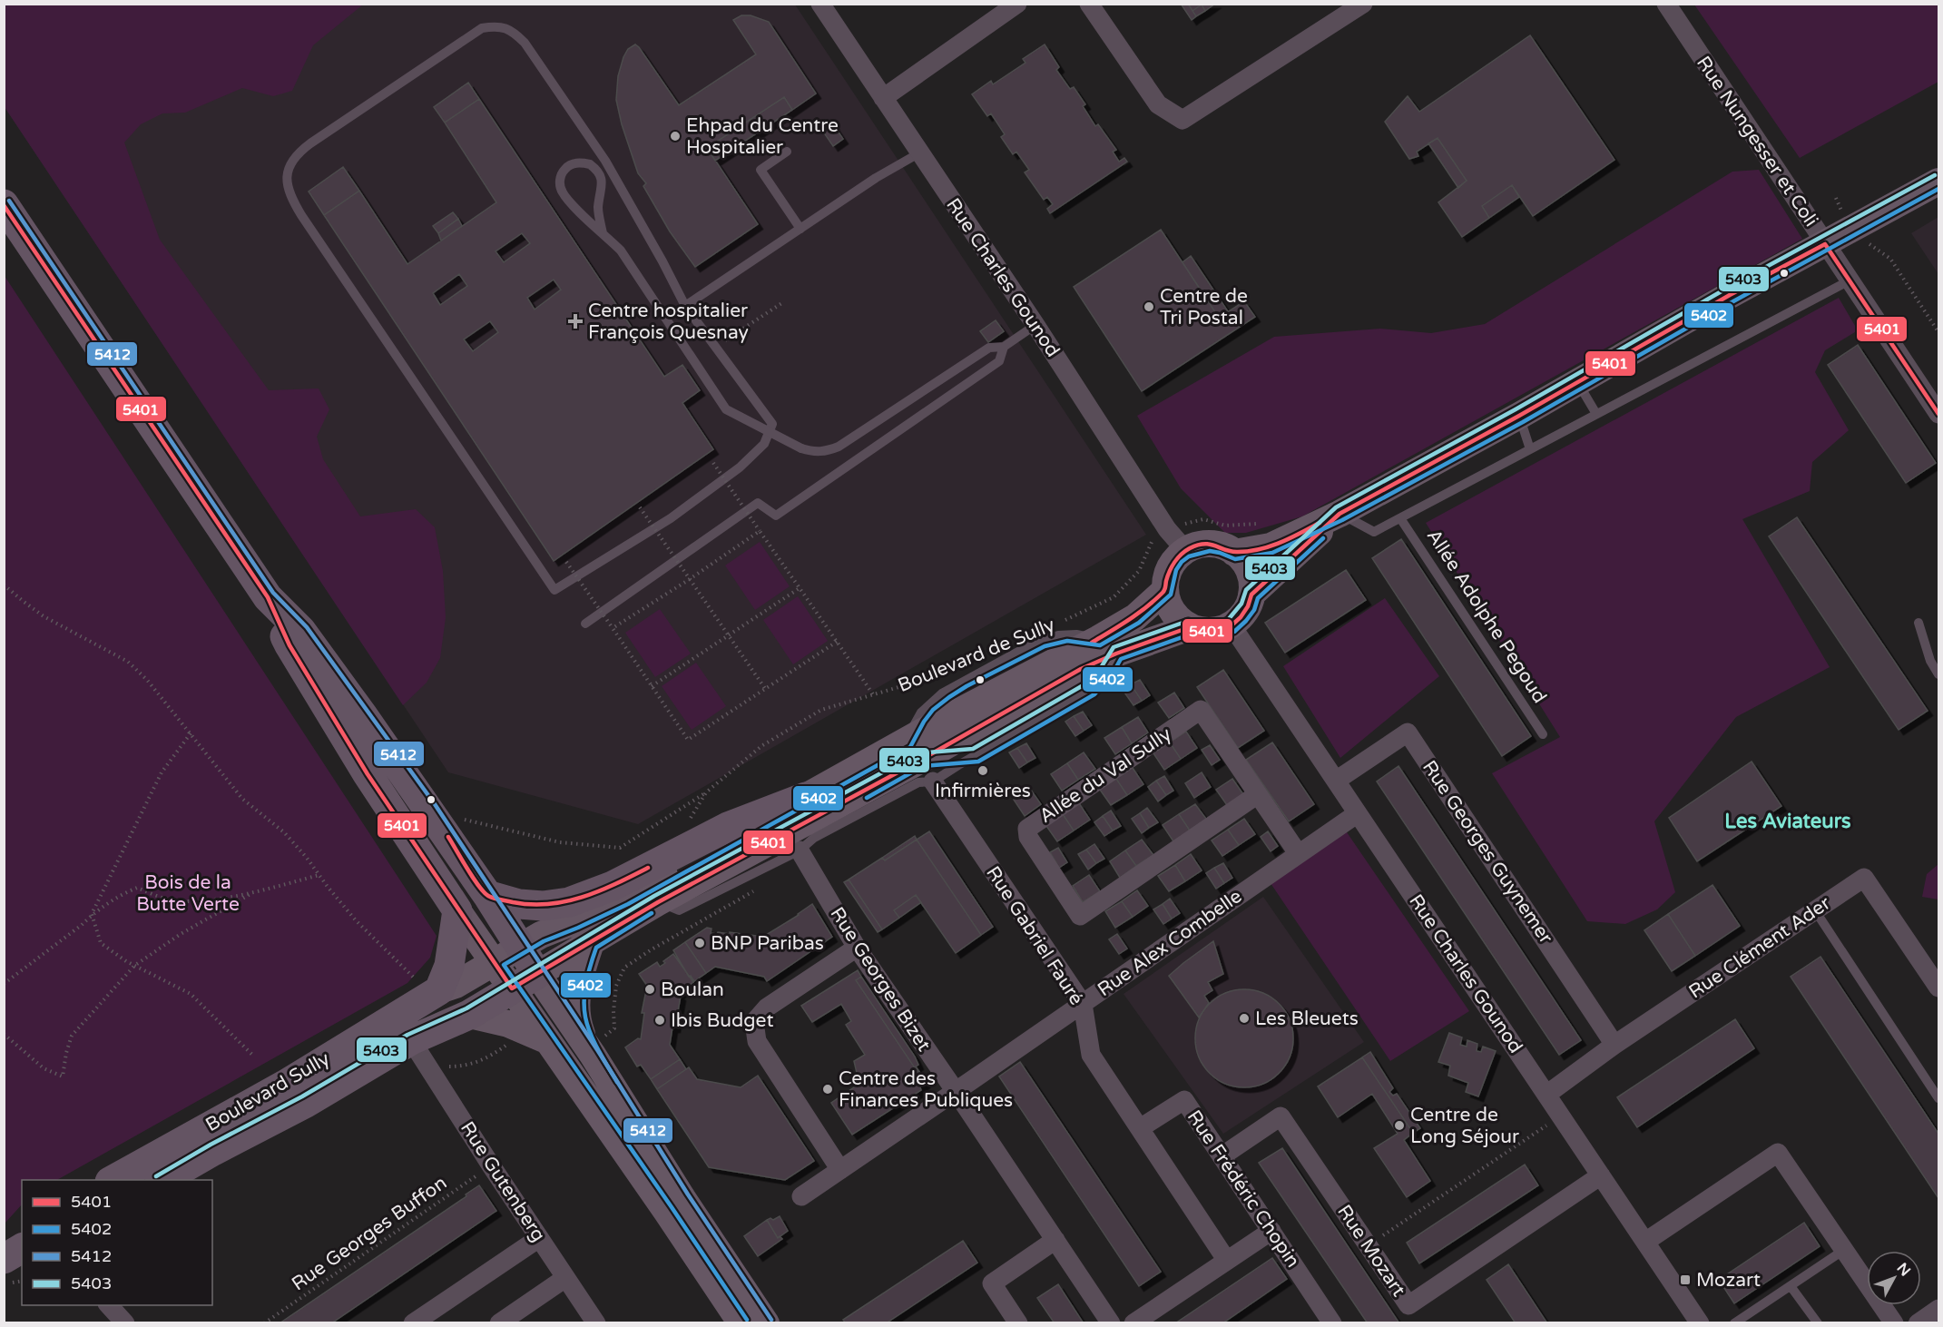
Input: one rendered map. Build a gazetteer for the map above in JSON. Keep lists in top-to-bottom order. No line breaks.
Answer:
{"streets":{"main road":["Boulevard Sully"],"street":["Rue Nungesser et Coli","Rue Charles Gounod","Allée du Val Sully","Rue Georges Guynemer","Rue Gabriel Fauré","Rue Alex Combelle","Rue Clément Ader","Rue Georges Bizet","Rue Gutenberg","Rue Frédéric Chopin","Rue Mozart"],"lane":["Allée Adolphe Pegoud"],"path":["Boulevard de Sully","Rue Georges Buffon"]},"crossings":[["Rue Charles Gounod","Boulevard de Sully"],["Rue Charles Gounod","Rue Georges Guynemer"],["Rue Charles Gounod","Rue Alex Combelle"],["Rue Charles Gounod","Rue Clément Ader"],["Rue Charles Gounod","Boulevard Sully"],["Rue Charles Gounod","Rue Mozart"],["Allée du Val Sully","Rue Alex Combelle"],["Rue Georges Guynemer","Rue Clément Ader"],["Rue Gabriel Fauré","Rue Alex Combelle"],["Rue Gabriel Fauré","Boulevard Sully"],["Rue Gabriel Fauré","Rue Frédéric Chopin"],["Rue Alex Combelle","Rue Georges Bizet"],["Rue Georges Bizet","Boulevard Sully"],["Boulevard Sully","Rue Gutenberg"],["Rue Gutenberg","Rue Georges Buffon"],["Rue Frédéric Chopin","Rue Mozart"]],"districts":["Les Aviateurs"],"parks":["Bois de la Butte Verte"],"places":{"other":["Ehpad du Centre Hospitalier","Centre de Tri Postal","Infirmières","BNP Paribas","Boulan","Les Bleuets","Ibis Budget","Centre des Finances Publiques","Centre de Long Séjour"],"health":["Centre hospitalier François Quesnay"],"transit":["Mozart"]},"lines":["transit line 5403","transit line 5402","transit line 5412","transit line 5401"],"legend":["5401","5402","5412","5403"],"north":"top right"}
